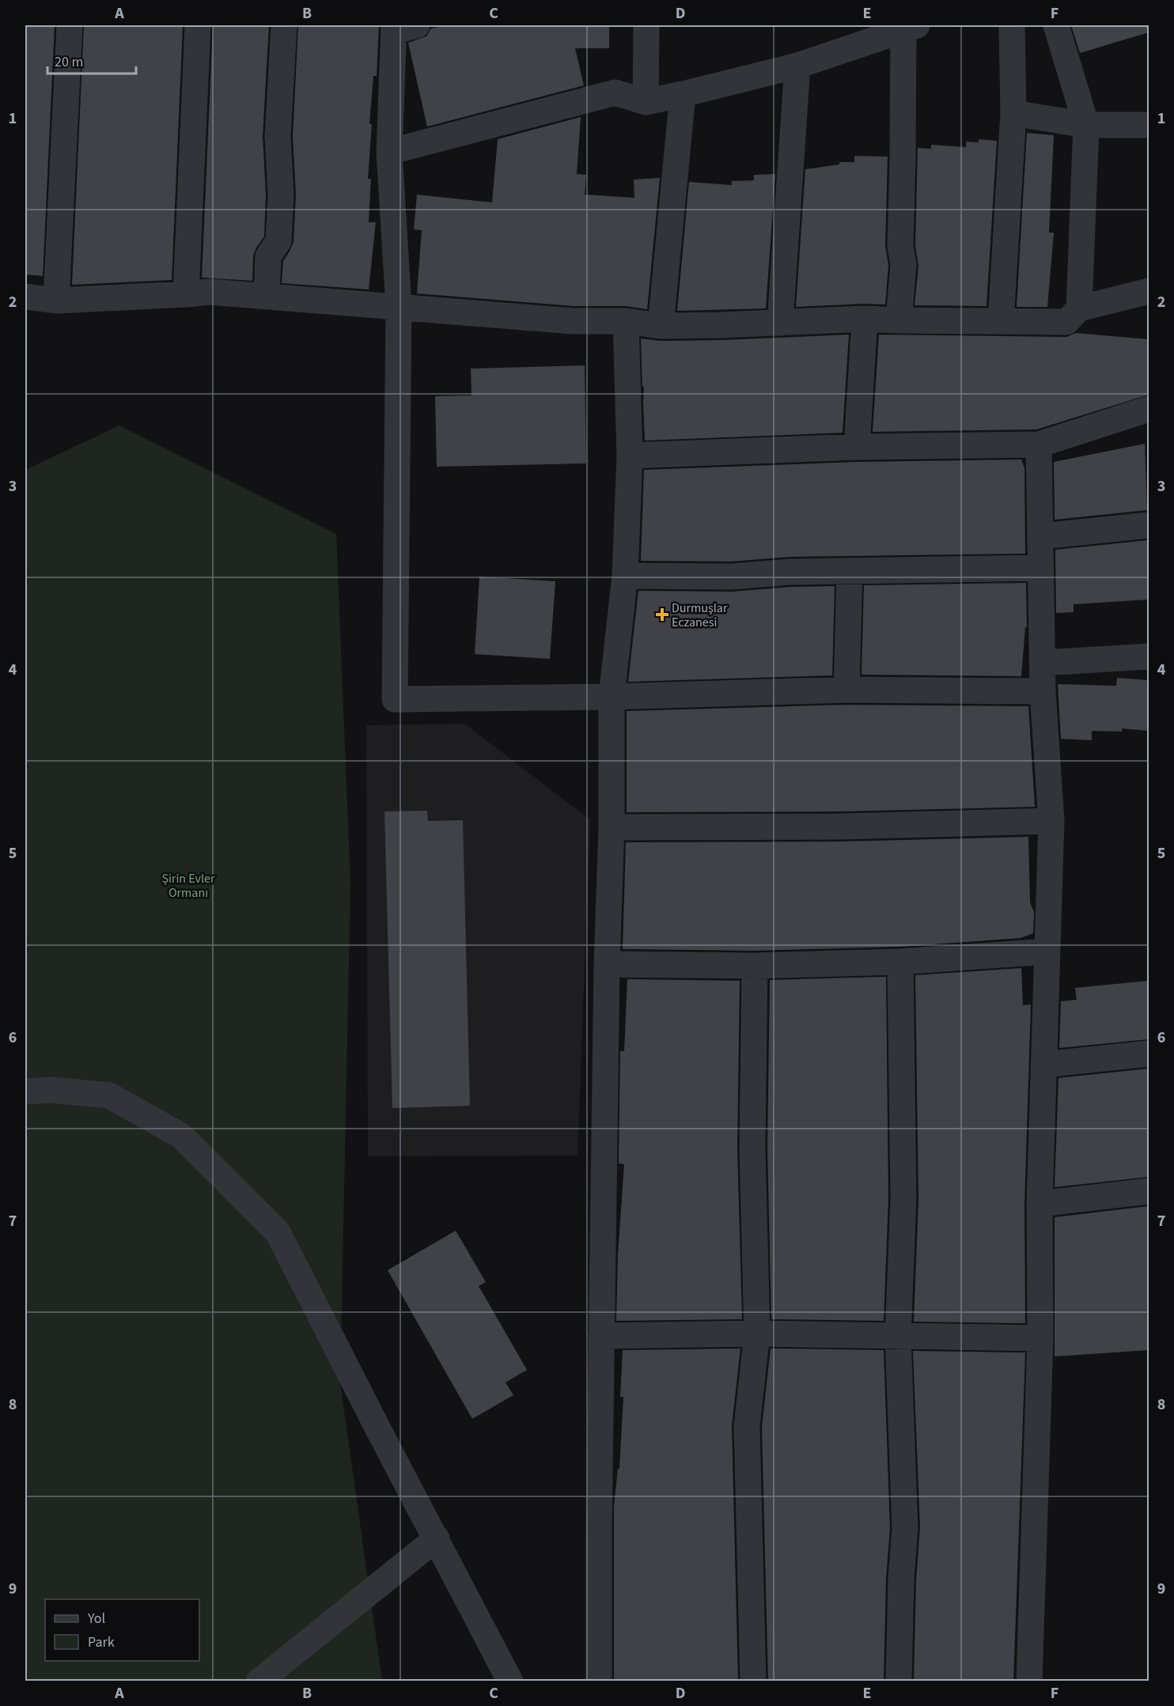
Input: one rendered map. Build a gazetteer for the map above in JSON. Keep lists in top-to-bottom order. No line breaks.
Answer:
{"parks":["Şirin Evler Ormanı"],"places":{"health":["Durmuşlar Eczanesi"]},"legend":["Yol","Park"],"scale_bar":"20 m","grid":{"columns":["A","B","C","D","E","F"],"rows":["1","2","3","4","5","6","7","8","9"]}}
